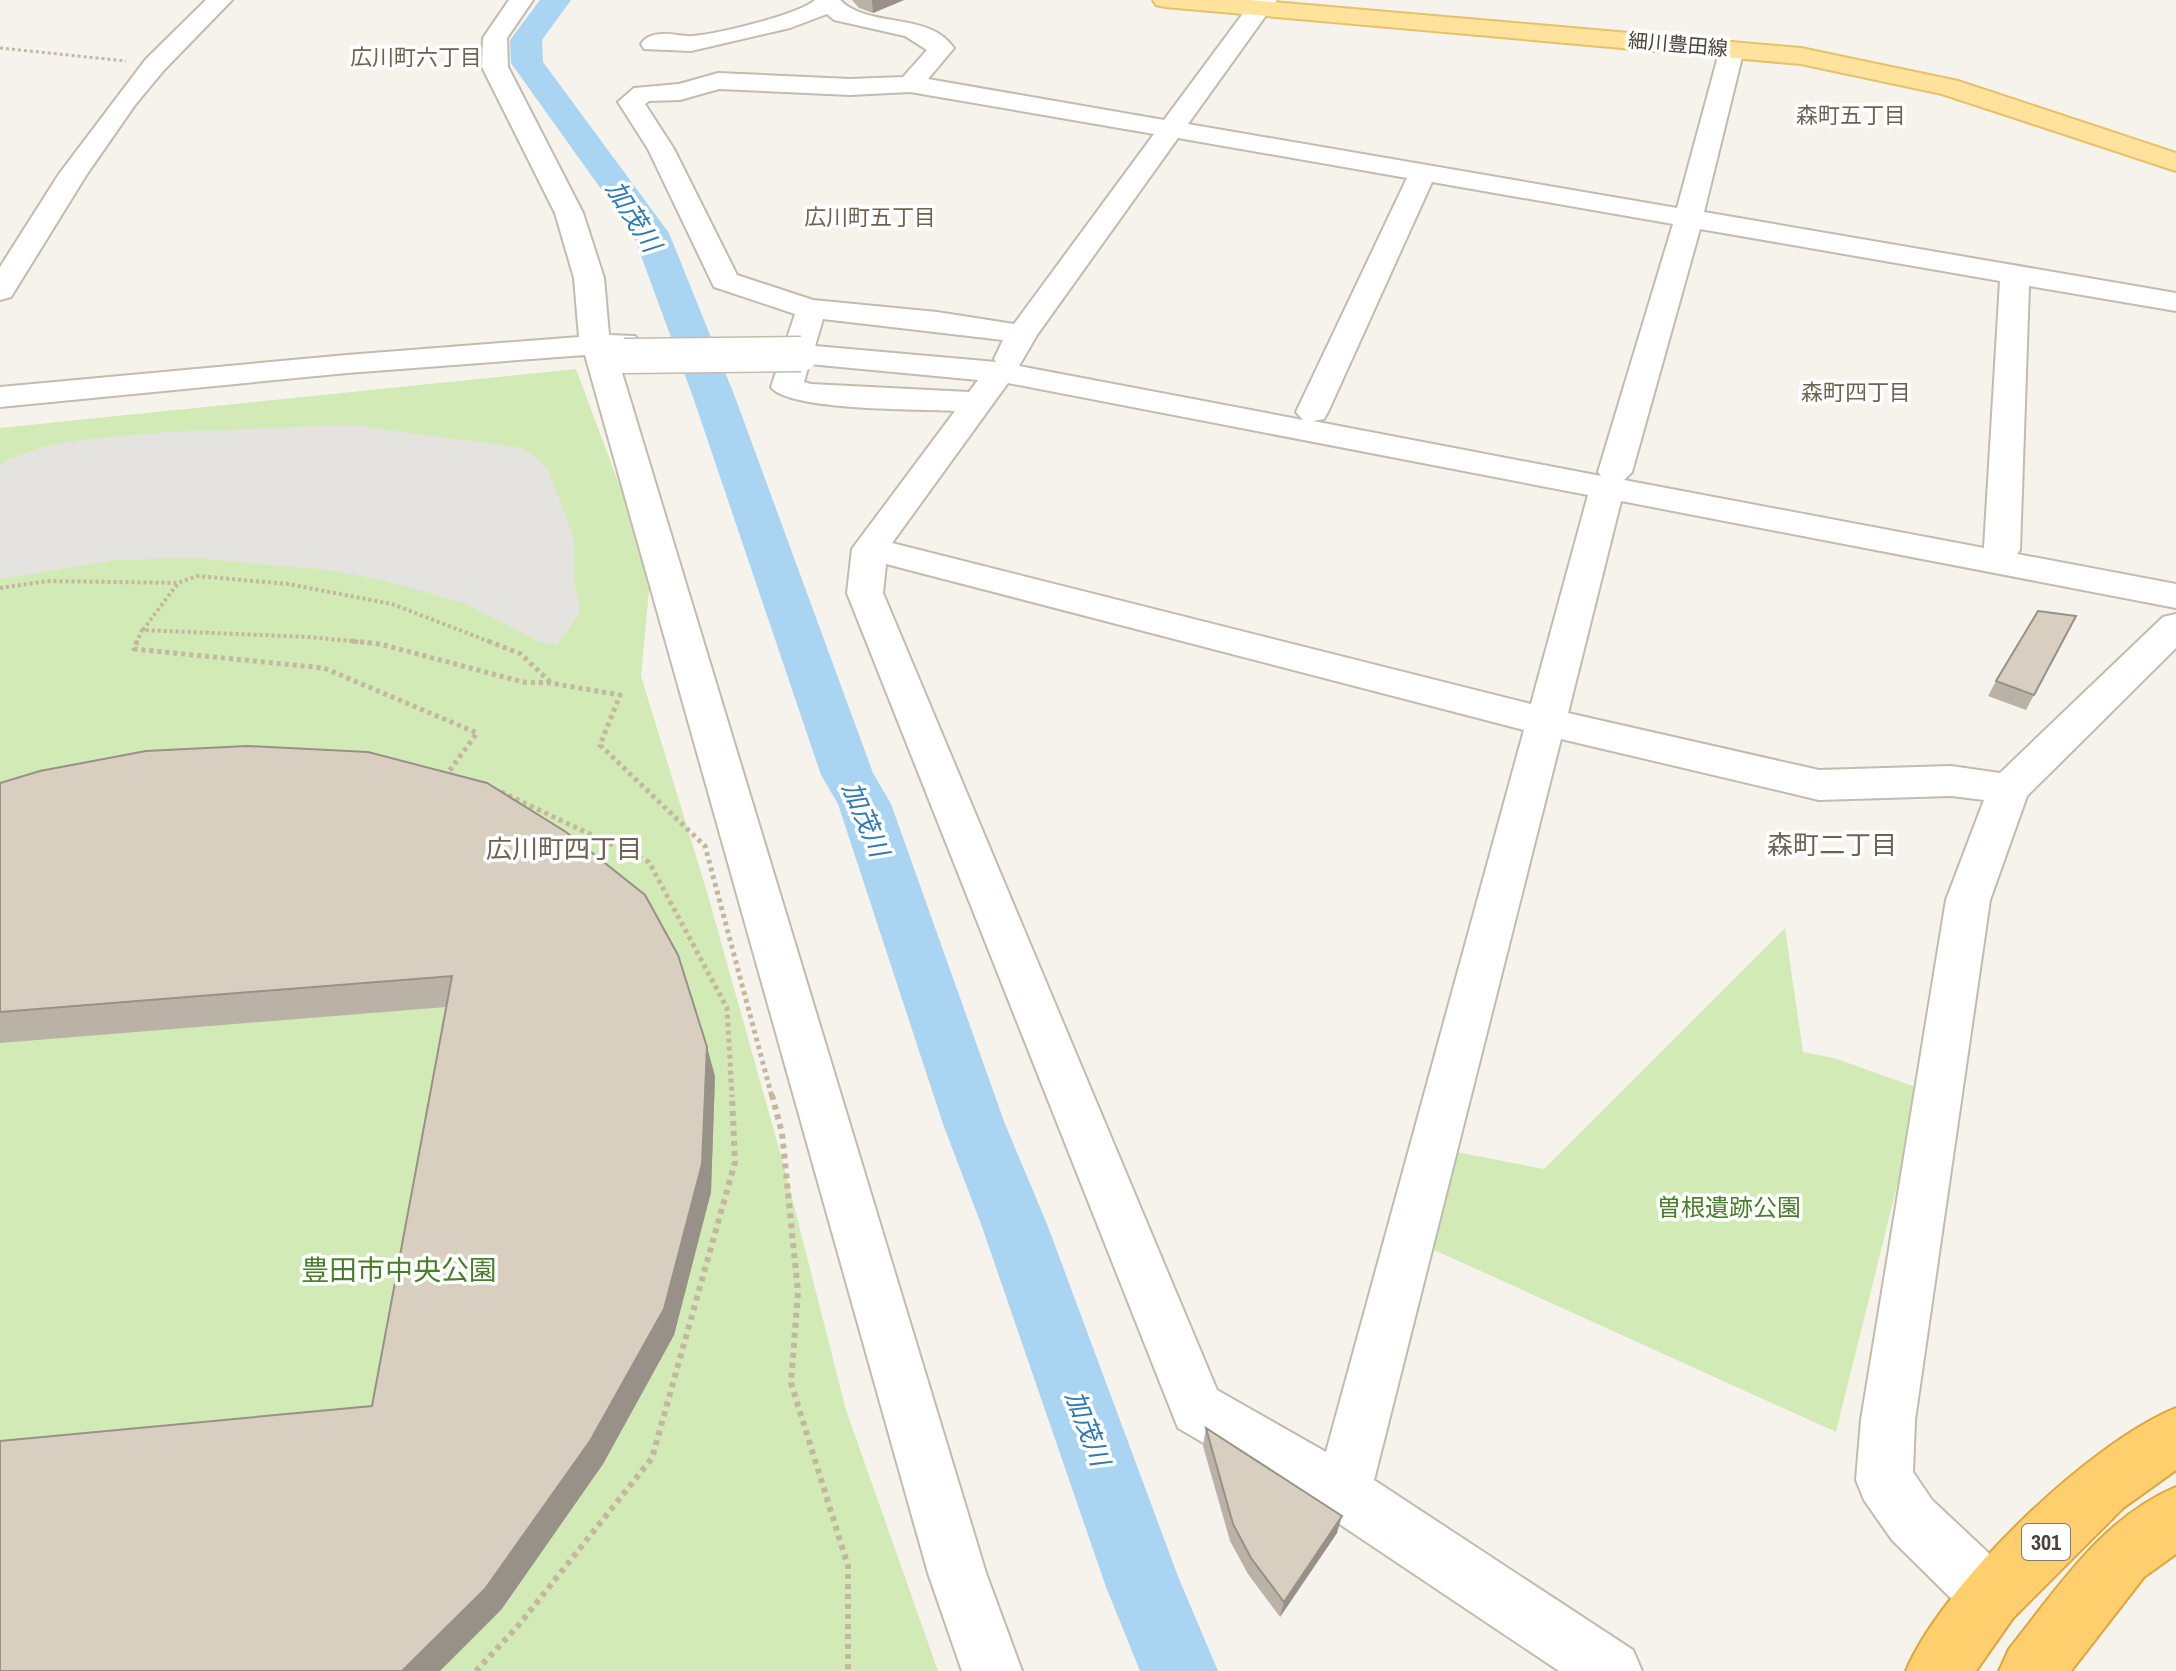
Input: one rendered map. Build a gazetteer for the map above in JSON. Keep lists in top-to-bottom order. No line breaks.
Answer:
{"streets":{"highway":["301"],"main road":["細川豊田線"]},"districts":["広川町六丁目","森町五丁目","広川町五丁目","森町四丁目","森町二丁目","広川町四丁目"],"water":["加茂川"],"parks":["曽根遺跡公園","豊田市中央公園"]}
